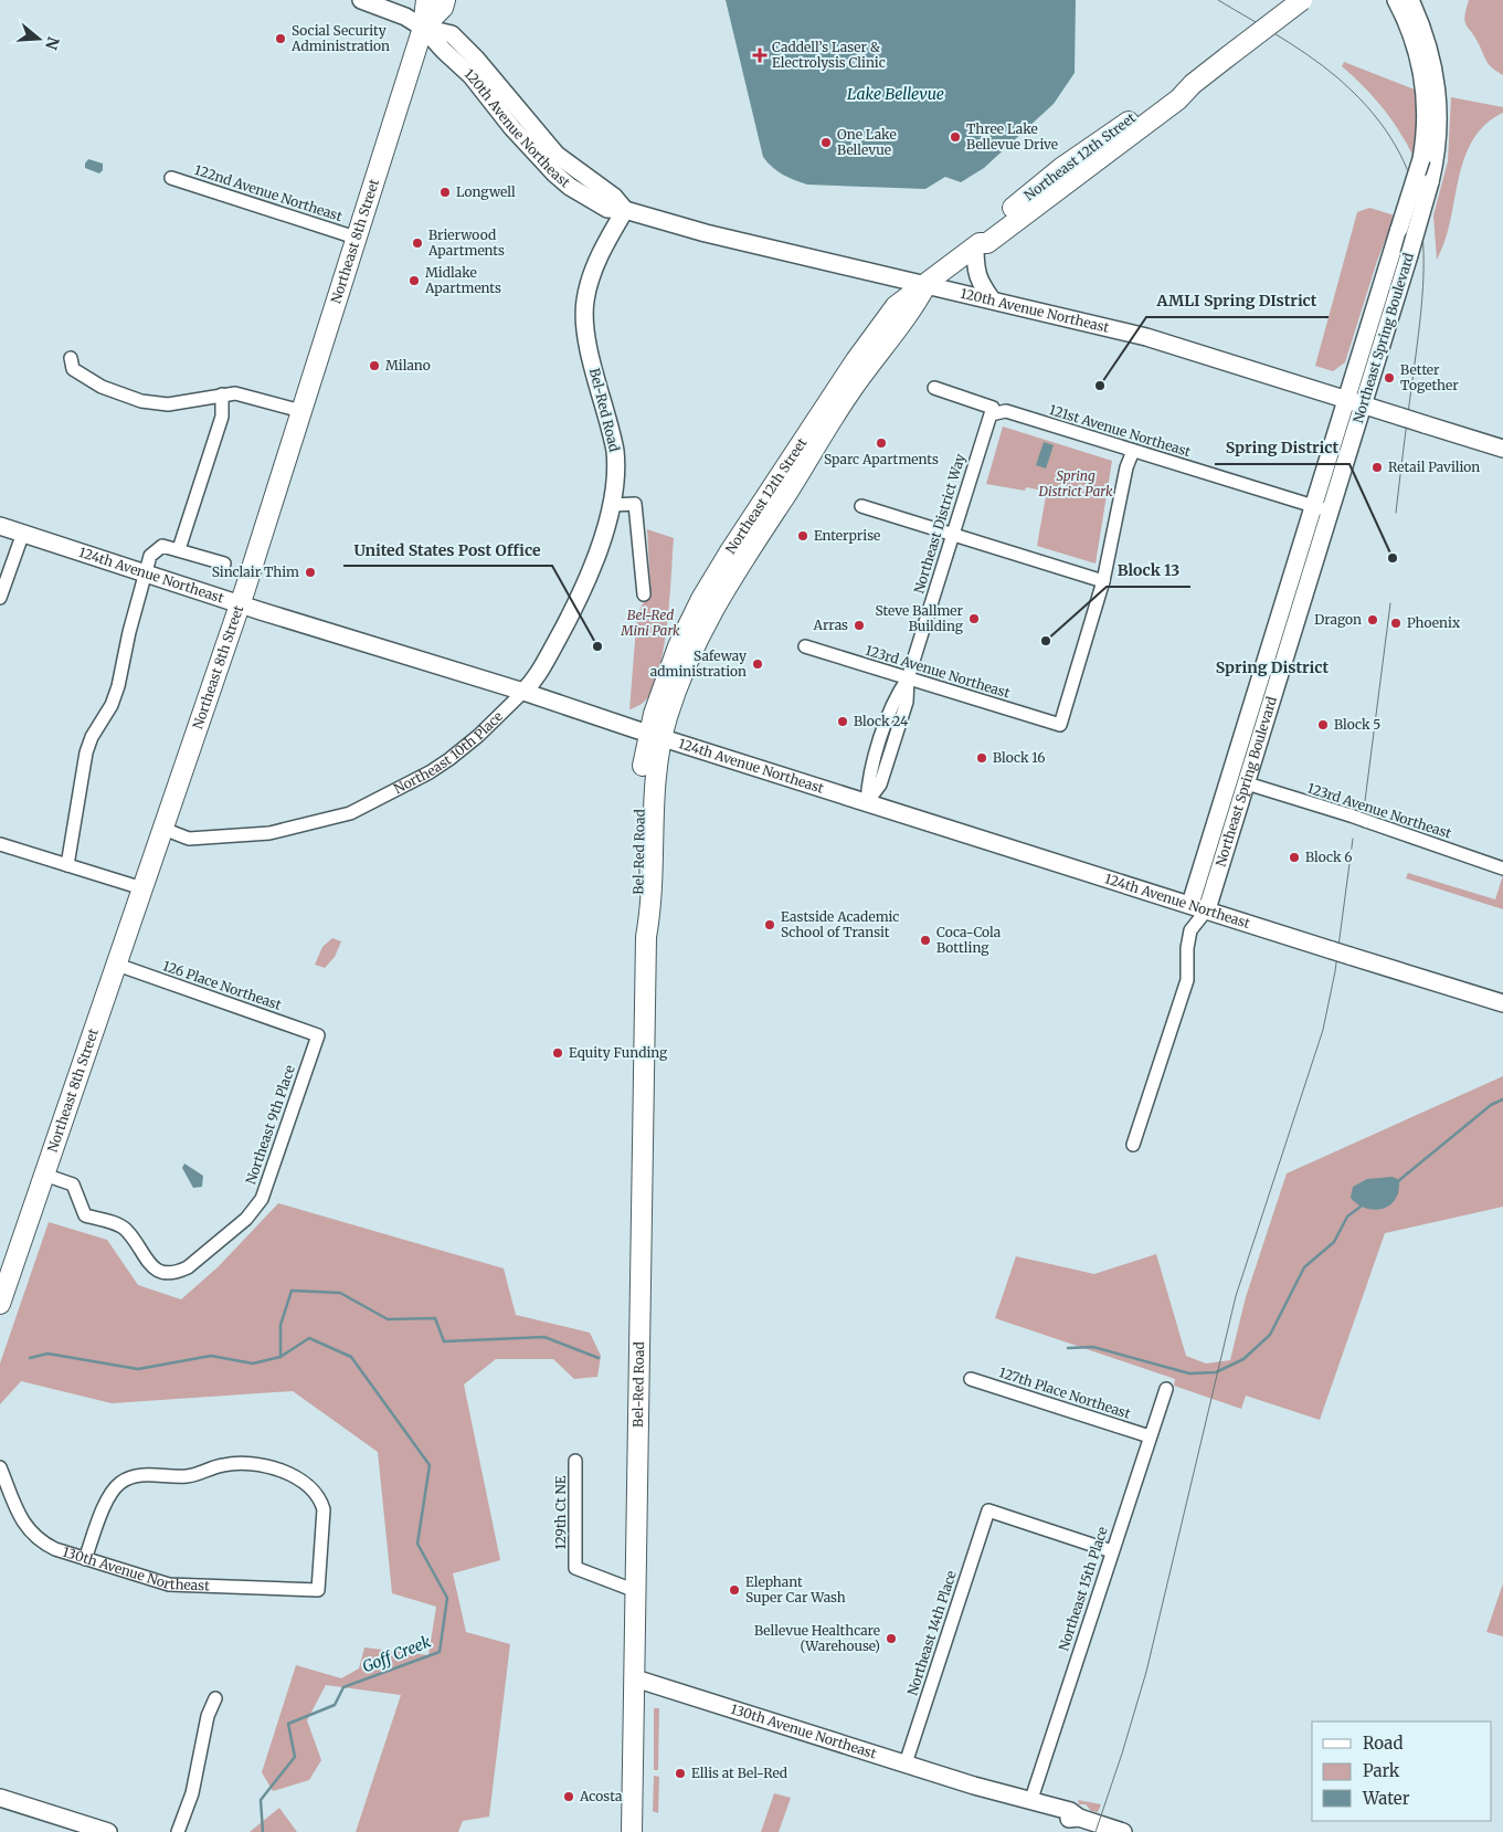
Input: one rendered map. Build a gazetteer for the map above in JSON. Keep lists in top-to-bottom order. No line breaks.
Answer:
{"streets":{"main road":["Northeast 12th Street","Northeast 8th Street","Bel-Red Road"],"street":["120th Avenue Northeast","122nd Avenue Northeast","Northeast Spring Boulevard","121st Avenue Northeast","Northeast District Way","124th Avenue Northeast","123rd Avenue Northeast","Northeast 10th Place","126 Place Northeast","Northeast 9th Place","127th Place Northeast","129th Ct NE","130th Avenue Northeast","Northeast 15th Place","Northeast 14th Place"]},"crossings":[["120th Avenue Northeast","Northeast 12th Street"],["120th Avenue Northeast","Northeast 8th Street"],["120th Avenue Northeast","Northeast Spring Boulevard"],["120th Avenue Northeast","Bel-Red Road"],["Northeast 12th Street","Bel-Red Road"],["Northeast 12th Street","124th Avenue Northeast"],["122nd Avenue Northeast","Northeast 8th Street"],["Northeast 8th Street","124th Avenue Northeast"],["Northeast 8th Street","Northeast 10th Place"],["Northeast 8th Street","126 Place Northeast"],["Northeast 8th Street","Northeast 9th Place"],["Northeast Spring Boulevard","121st Avenue Northeast"],["Northeast Spring Boulevard","124th Avenue Northeast"],["Northeast Spring Boulevard","123rd Avenue Northeast"],["Bel-Red Road","124th Avenue Northeast"],["Bel-Red Road","Northeast 10th Place"],["Bel-Red Road","129th Ct NE"],["Bel-Red Road","130th Avenue Northeast"],["121st Avenue Northeast","Northeast District Way"],["Northeast District Way","124th Avenue Northeast"],["Northeast District Way","123rd Avenue Northeast"],["124th Avenue Northeast","Northeast 10th Place"],["126 Place Northeast","Northeast 9th Place"],["127th Place Northeast","Northeast 15th Place"],["130th Avenue Northeast","Northeast 15th Place"],["130th Avenue Northeast","Northeast 14th Place"],["Northeast 15th Place","Northeast 14th Place"]],"districts":["Spring District"],"water":["Lake Bellevue","Goff Creek"],"parks":["Spring District Park","Bel-Red Mini Park"],"places":{"other":["Social Security Administration","Three Lake Bellevue Drive","One Lake Bellevue","Longwell","Brierwood Apartments","Midlake Apartments","Milano","Better Together","AMLI Spring DIstrict","Sparc Apartments","Retail Pavilion","Enterprise","Spring District","Sinclair Thim","Steve Ballmer Building","Dragon","Phoenix","Arras","Block 13","United States Post Office","Safeway administration","Block 24","Block 5","Block 16","Block 6","Eastside Academic School of Transit","Coca-Cola Bottling","Equity Funding","Elephant Super Car Wash","Bellevue Healthcare (Warehouse)","Ellis at Bel-Red","Acosta"],"health":["Caddell’s Laser & Electrolysis Clinic"]},"legend":["Road","Park","Water"],"north":"right"}
